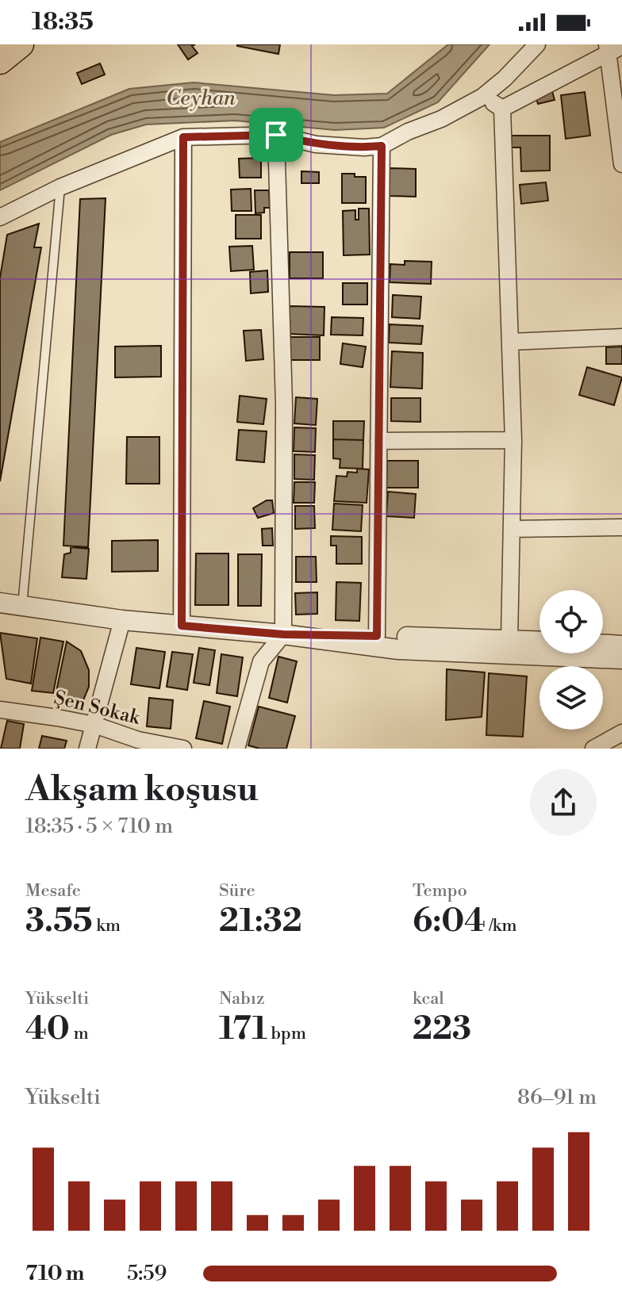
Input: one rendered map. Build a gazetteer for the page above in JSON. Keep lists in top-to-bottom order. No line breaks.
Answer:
{"streets":{"street":["Şen Sokak"]},"water":["Ceyhan"],"page":{"status":"18:35","heading":["Akşam koşusu","18:35 · 5 × 710 m"],"stats":[["Mesafe","3.55 km"],["Süre","21:32"],["Tempo","6:04 /km"],["Yükselti","40 m"],["Nabız","171 bpm"],["kcal","223"]],"chart":["Yükselti","86–91 m"],"list":[{"name":"710 m","note":"5:59"}]}}
